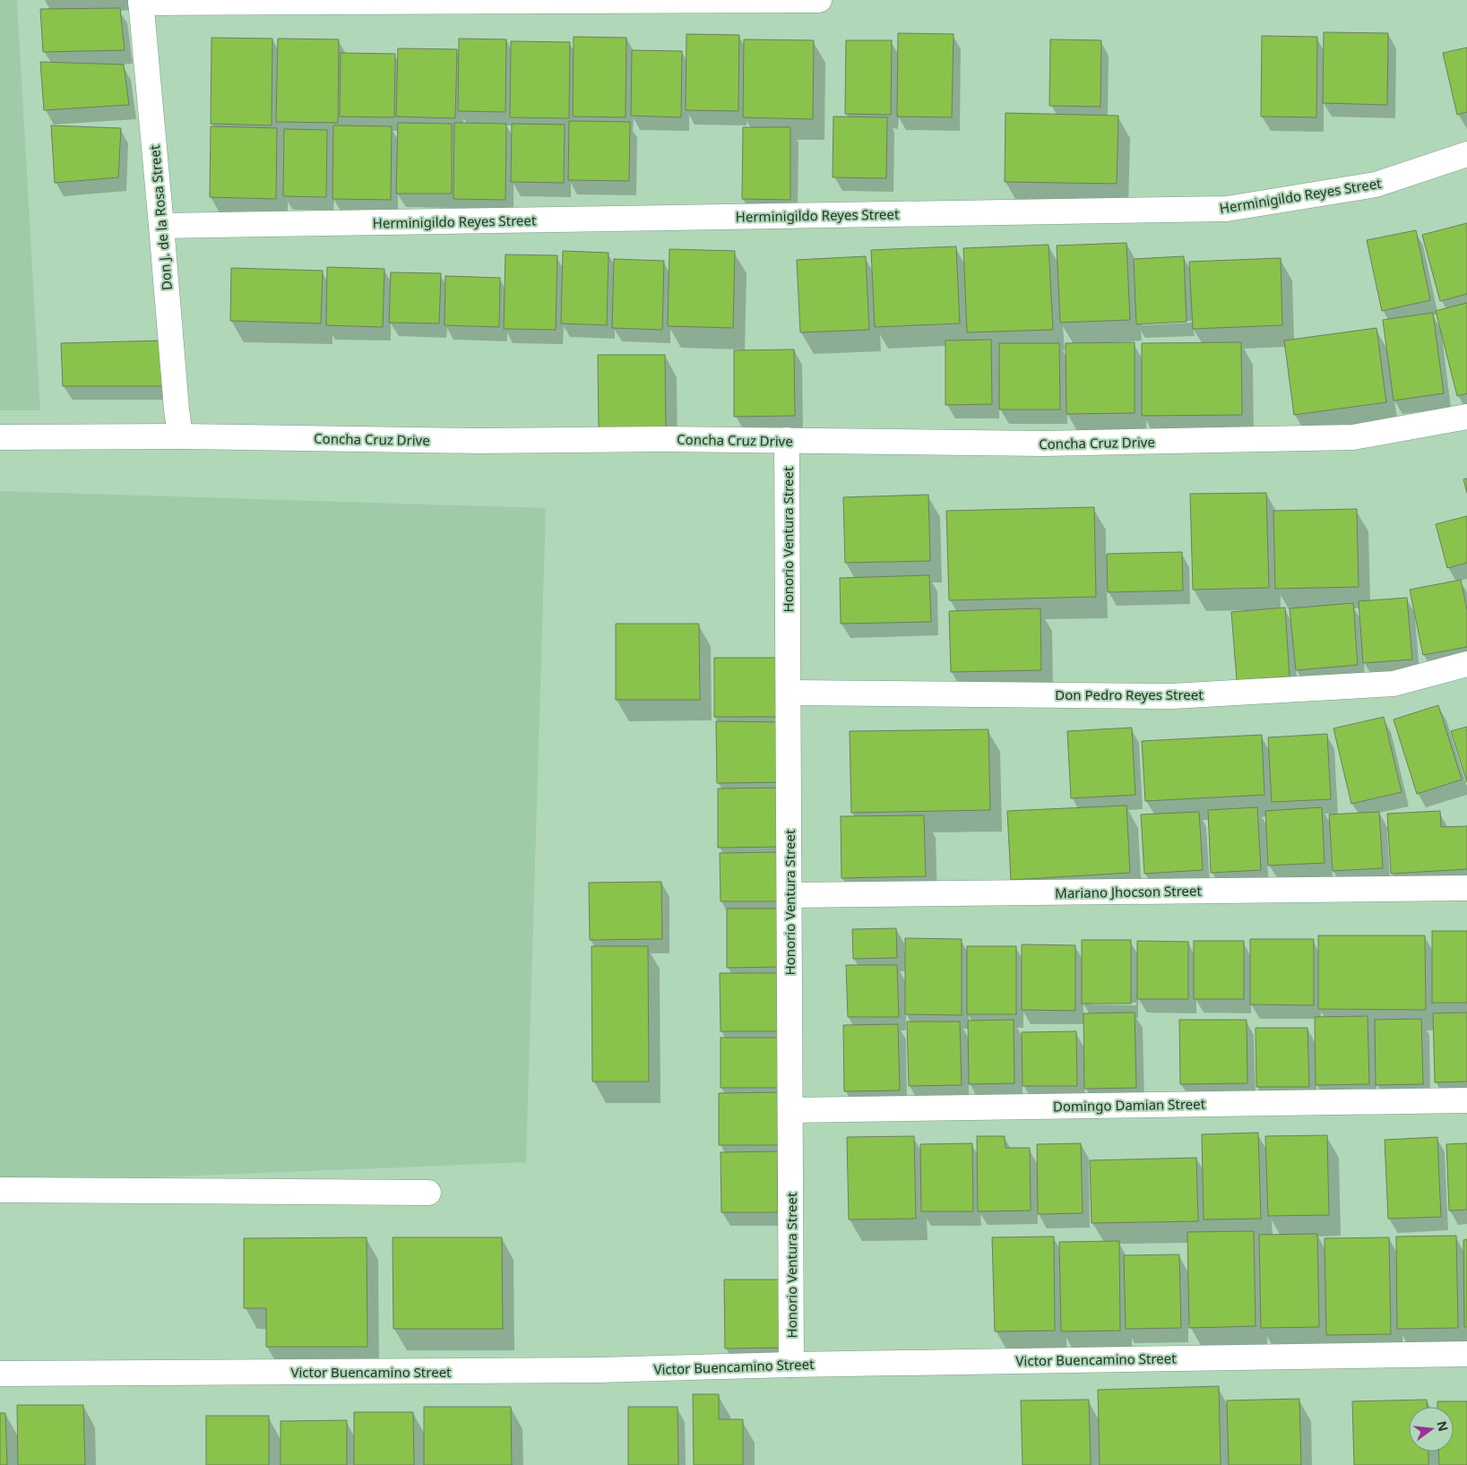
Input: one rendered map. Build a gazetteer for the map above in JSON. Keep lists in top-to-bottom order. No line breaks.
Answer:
{"streets":{"street":["Herminigildo Reyes Street","Don J. de la Rosa Street","Concha Cruz Drive","Honorio Ventura Street","Don Pedro Reyes Street","Mariano Jhocson Street","Domingo Damian Street","Victor Buencamino Street"]},"crossings":[["Herminigildo Reyes Street","Don J. de la Rosa Street"],["Don J. de la Rosa Street","Concha Cruz Drive"],["Concha Cruz Drive","Honorio Ventura Street"],["Honorio Ventura Street","Don Pedro Reyes Street"],["Honorio Ventura Street","Mariano Jhocson Street"],["Honorio Ventura Street","Domingo Damian Street"],["Honorio Ventura Street","Victor Buencamino Street"]],"north":"right"}
